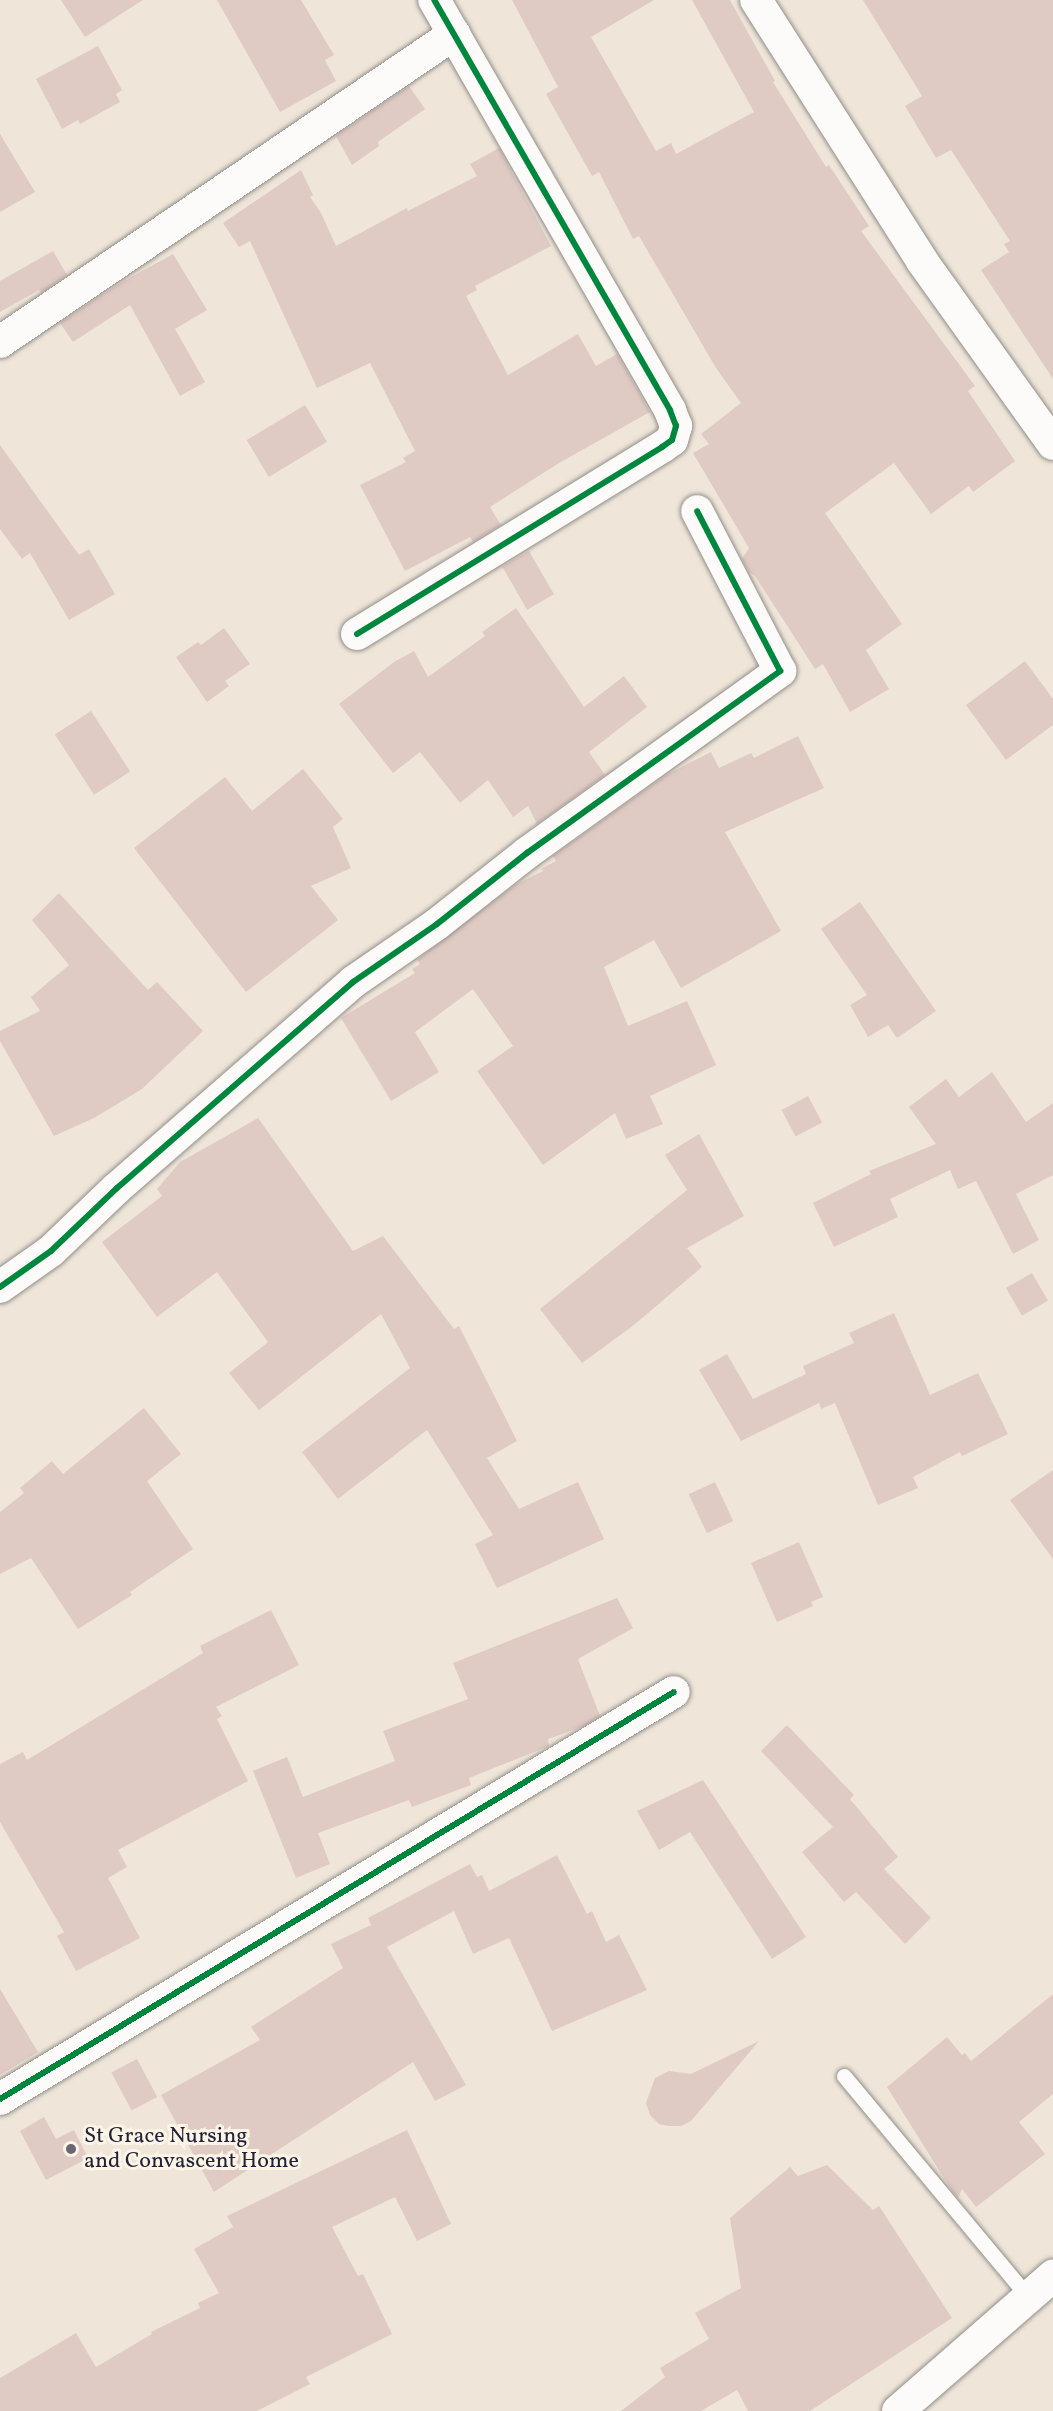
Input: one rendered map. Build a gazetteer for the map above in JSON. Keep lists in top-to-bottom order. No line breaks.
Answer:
{"places":["St Grace Nursing and Convascent Home"]}
